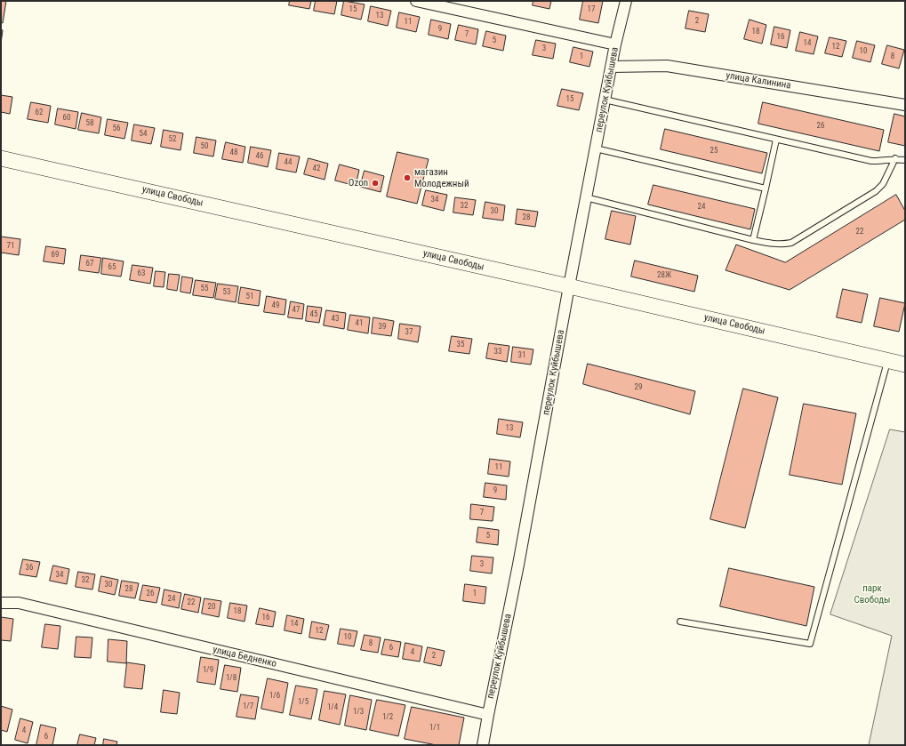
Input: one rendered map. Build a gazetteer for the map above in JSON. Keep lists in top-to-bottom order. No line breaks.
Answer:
{"streets":{"main road":["улица Свободы"],"street":["улица Калинина","переулок Куйбышева","улица Бедненко"]},"crossings":[["улица Калинина","переулок Куйбышева"],["переулок Куйбышева","улица Свободы"],["переулок Куйбышева","улица Бедненко"]],"parks":["парк Свободы"],"places":["магазин Молодежный","Ozon"],"house_numbers":["15","17","13","2","11","9","18","7","16","5","14","12","3","10","1","8","15","62","60","58","26","56","54","52","50","25","48","46","44","42","34","32","24","30","28","22","71","69","67","65","63","28Ж","55","53","51","49","47","45","43","41","39","37","35","33","31","29","13","11","9","7","5","3","36","34","32","30","28","26","1","24","22","20","18","16","14","12","10","8","6","4","2","1/9","1/8","1/6","1/5","1/7","1/4","1/3","1/2","1/1","4","6"]}
